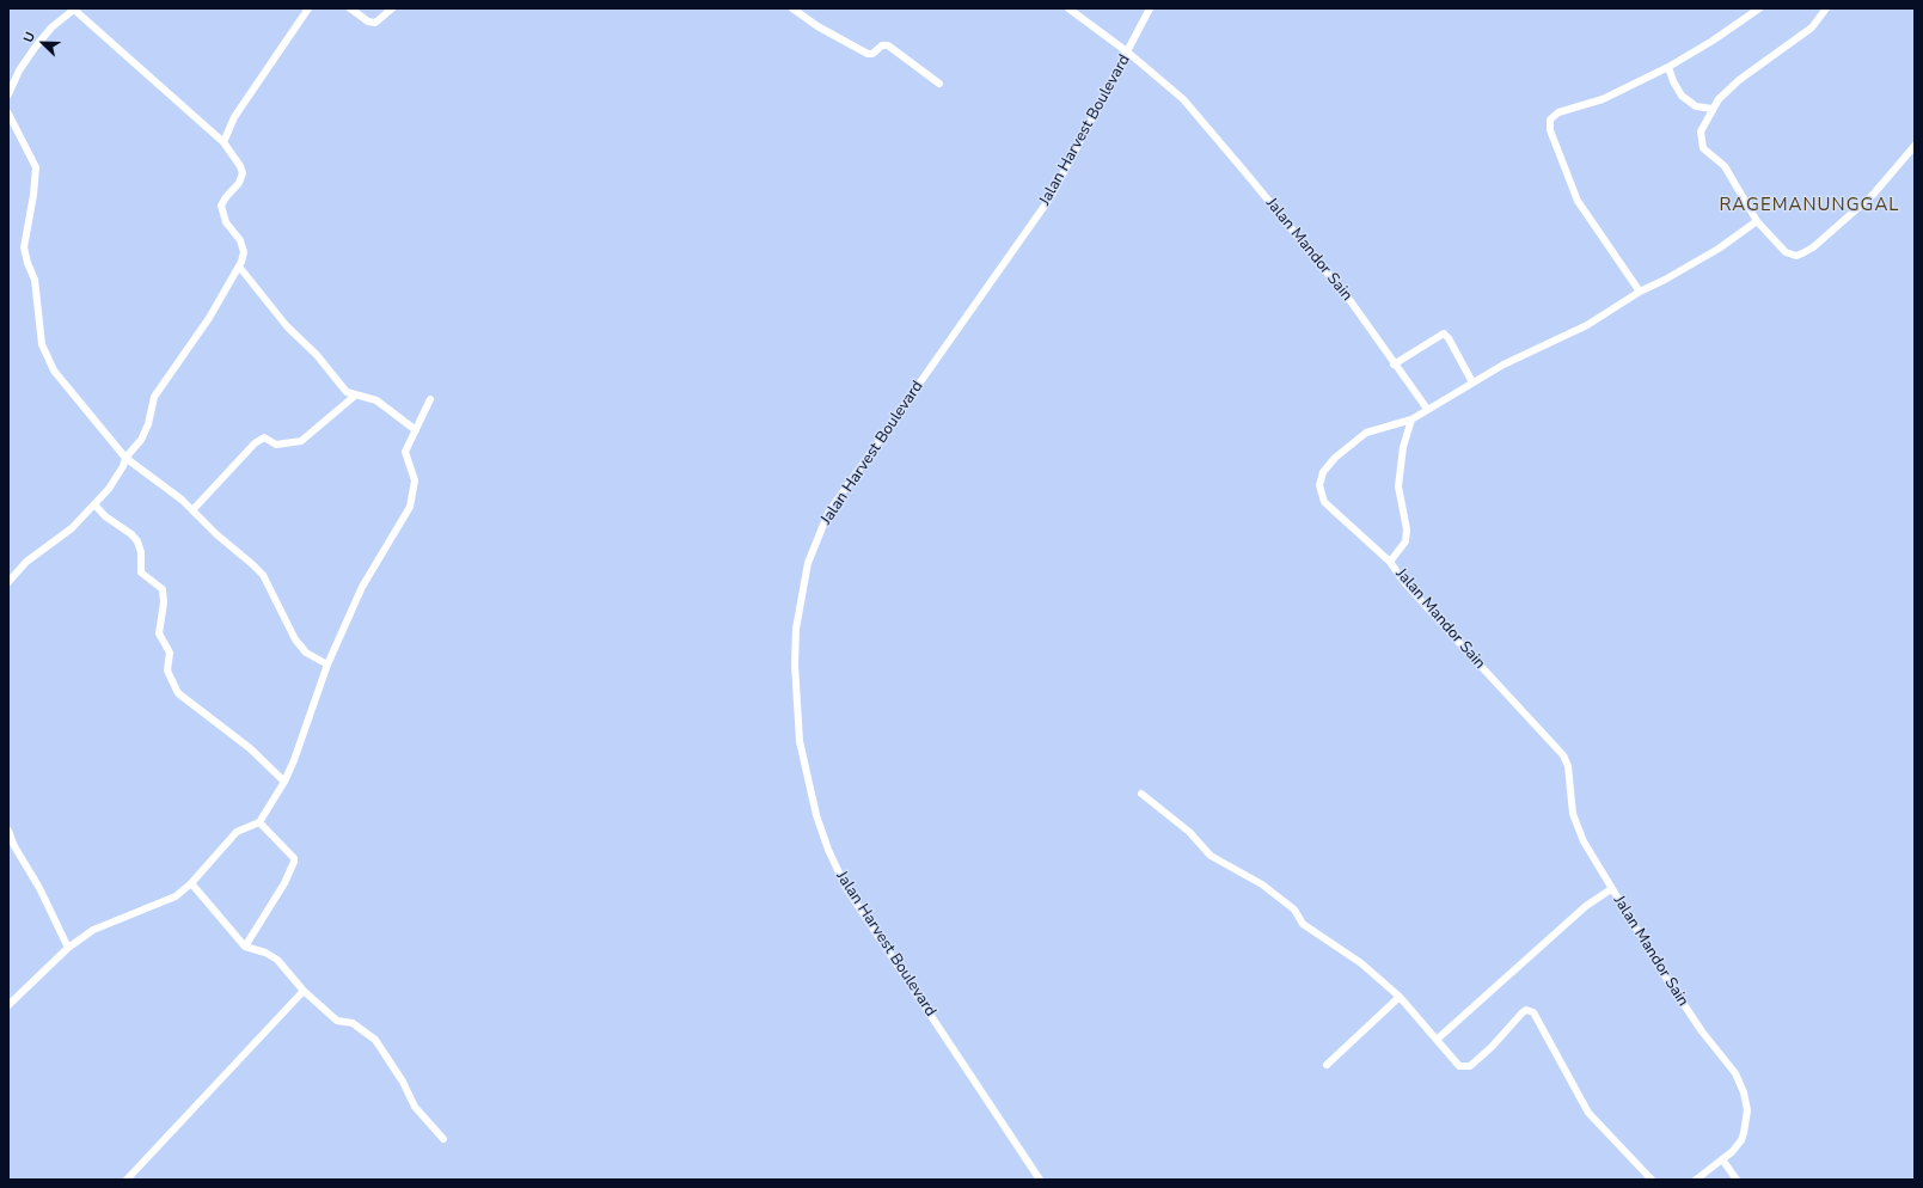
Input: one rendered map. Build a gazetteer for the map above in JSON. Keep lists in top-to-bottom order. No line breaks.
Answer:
{"streets":{"street":["Jalan Harvest Boulevard","Jalan Mandor Sain"]},"crossings":[["Jalan Harvest Boulevard","Jalan Mandor Sain"]],"districts":["RAGEMANUNGGAL"],"north":"top left"}
